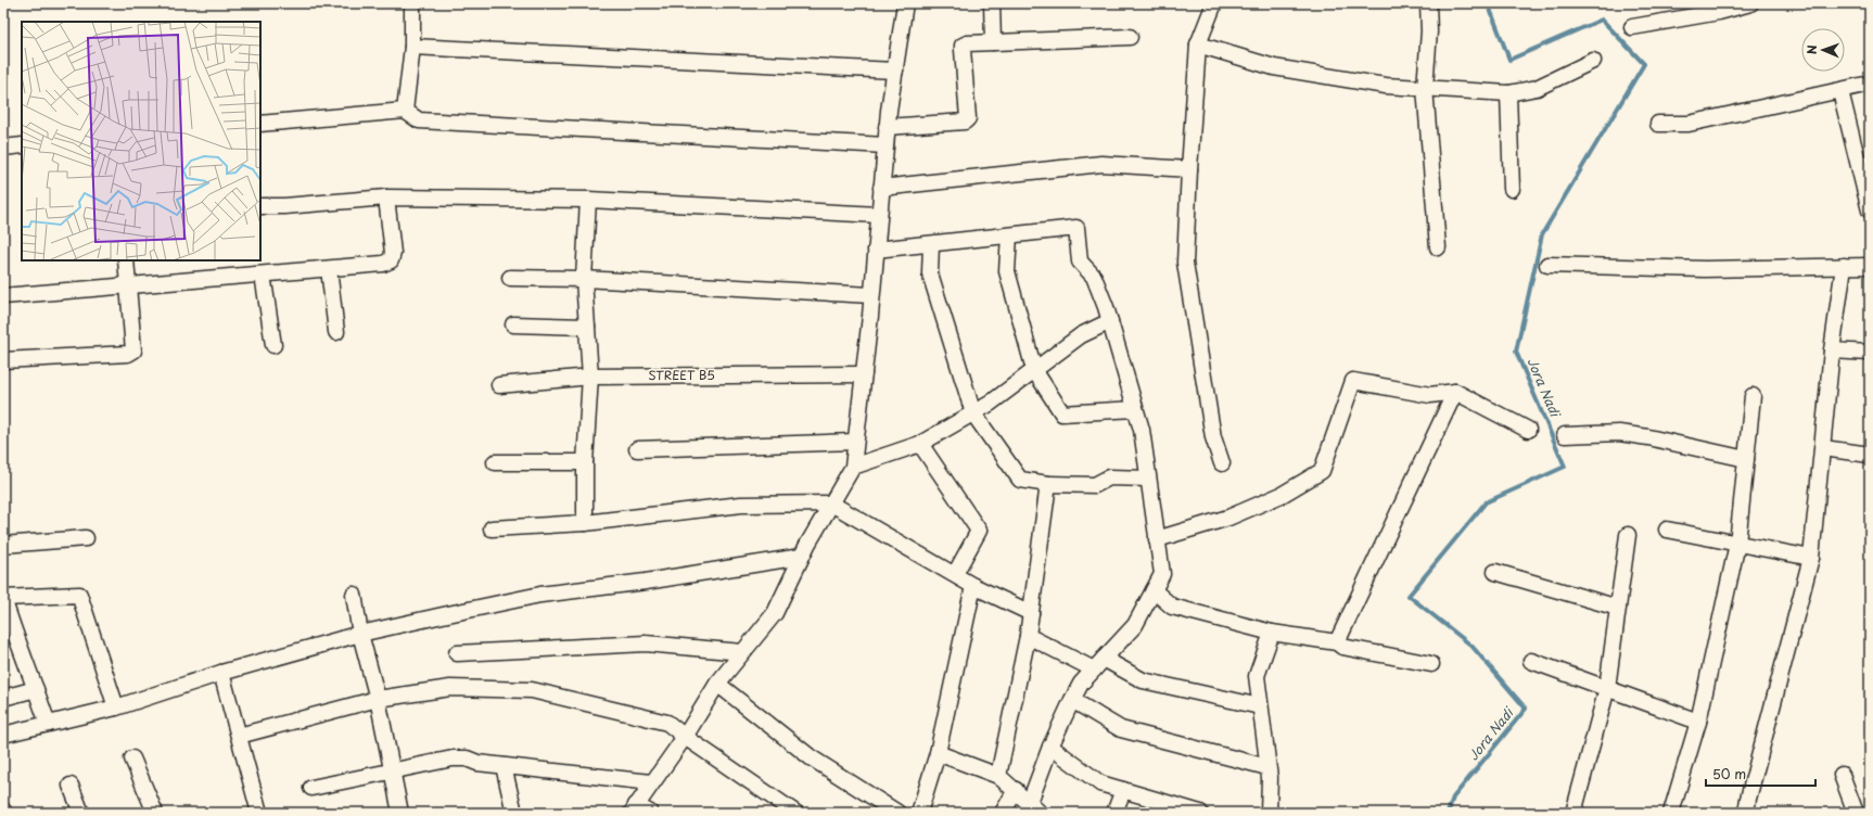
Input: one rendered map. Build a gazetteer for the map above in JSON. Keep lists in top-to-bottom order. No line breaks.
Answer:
{"streets":{"street":["STREET B5"]},"water":["Jora Nadi"],"scale_bar":"50 m","north":"left"}
